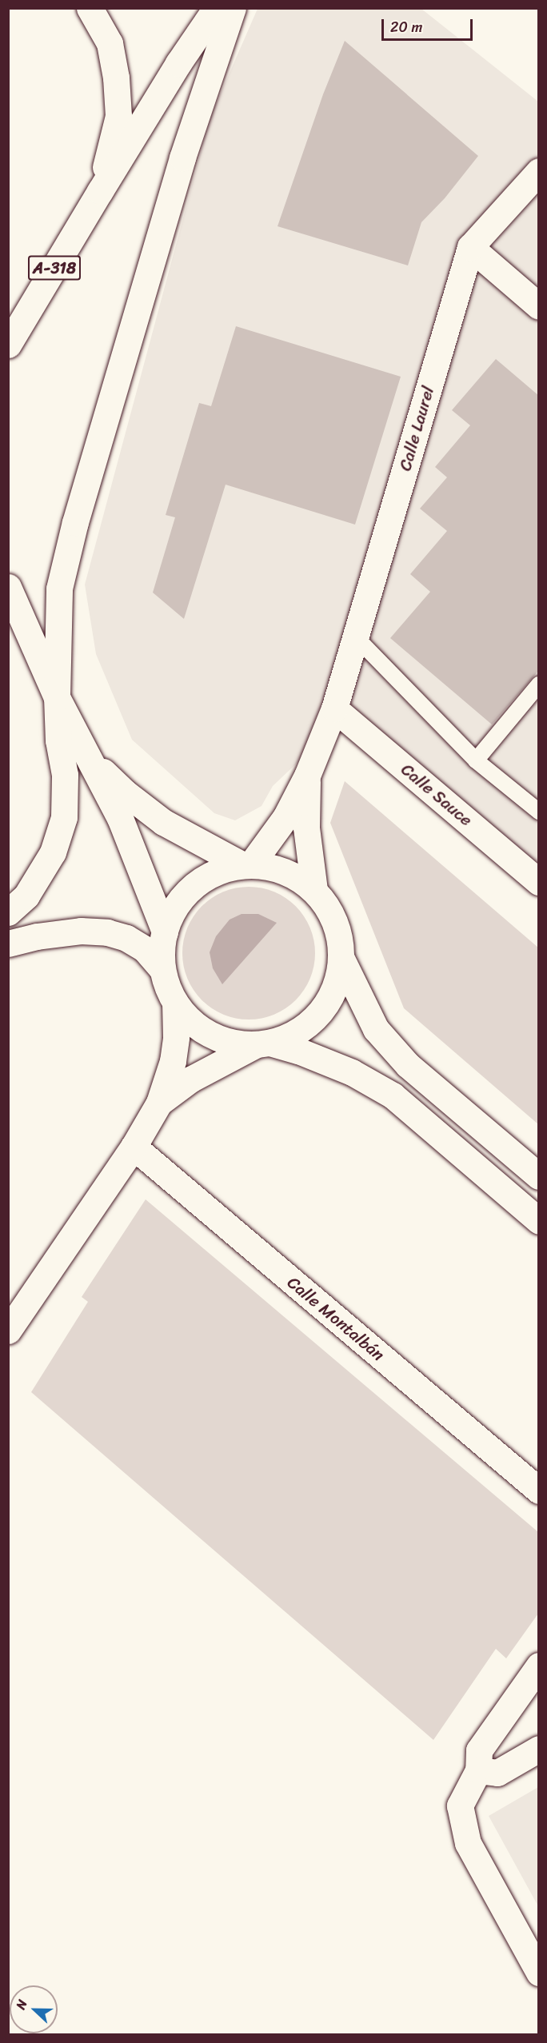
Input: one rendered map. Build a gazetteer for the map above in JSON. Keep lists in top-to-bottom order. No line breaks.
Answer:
{"streets":{"main road":["A-318","Calle Laurel","Calle Sauce","Calle Montalbán"]},"crossings":[["Calle Laurel","Calle Sauce"]],"scale_bar":"20 m","north":"left"}
